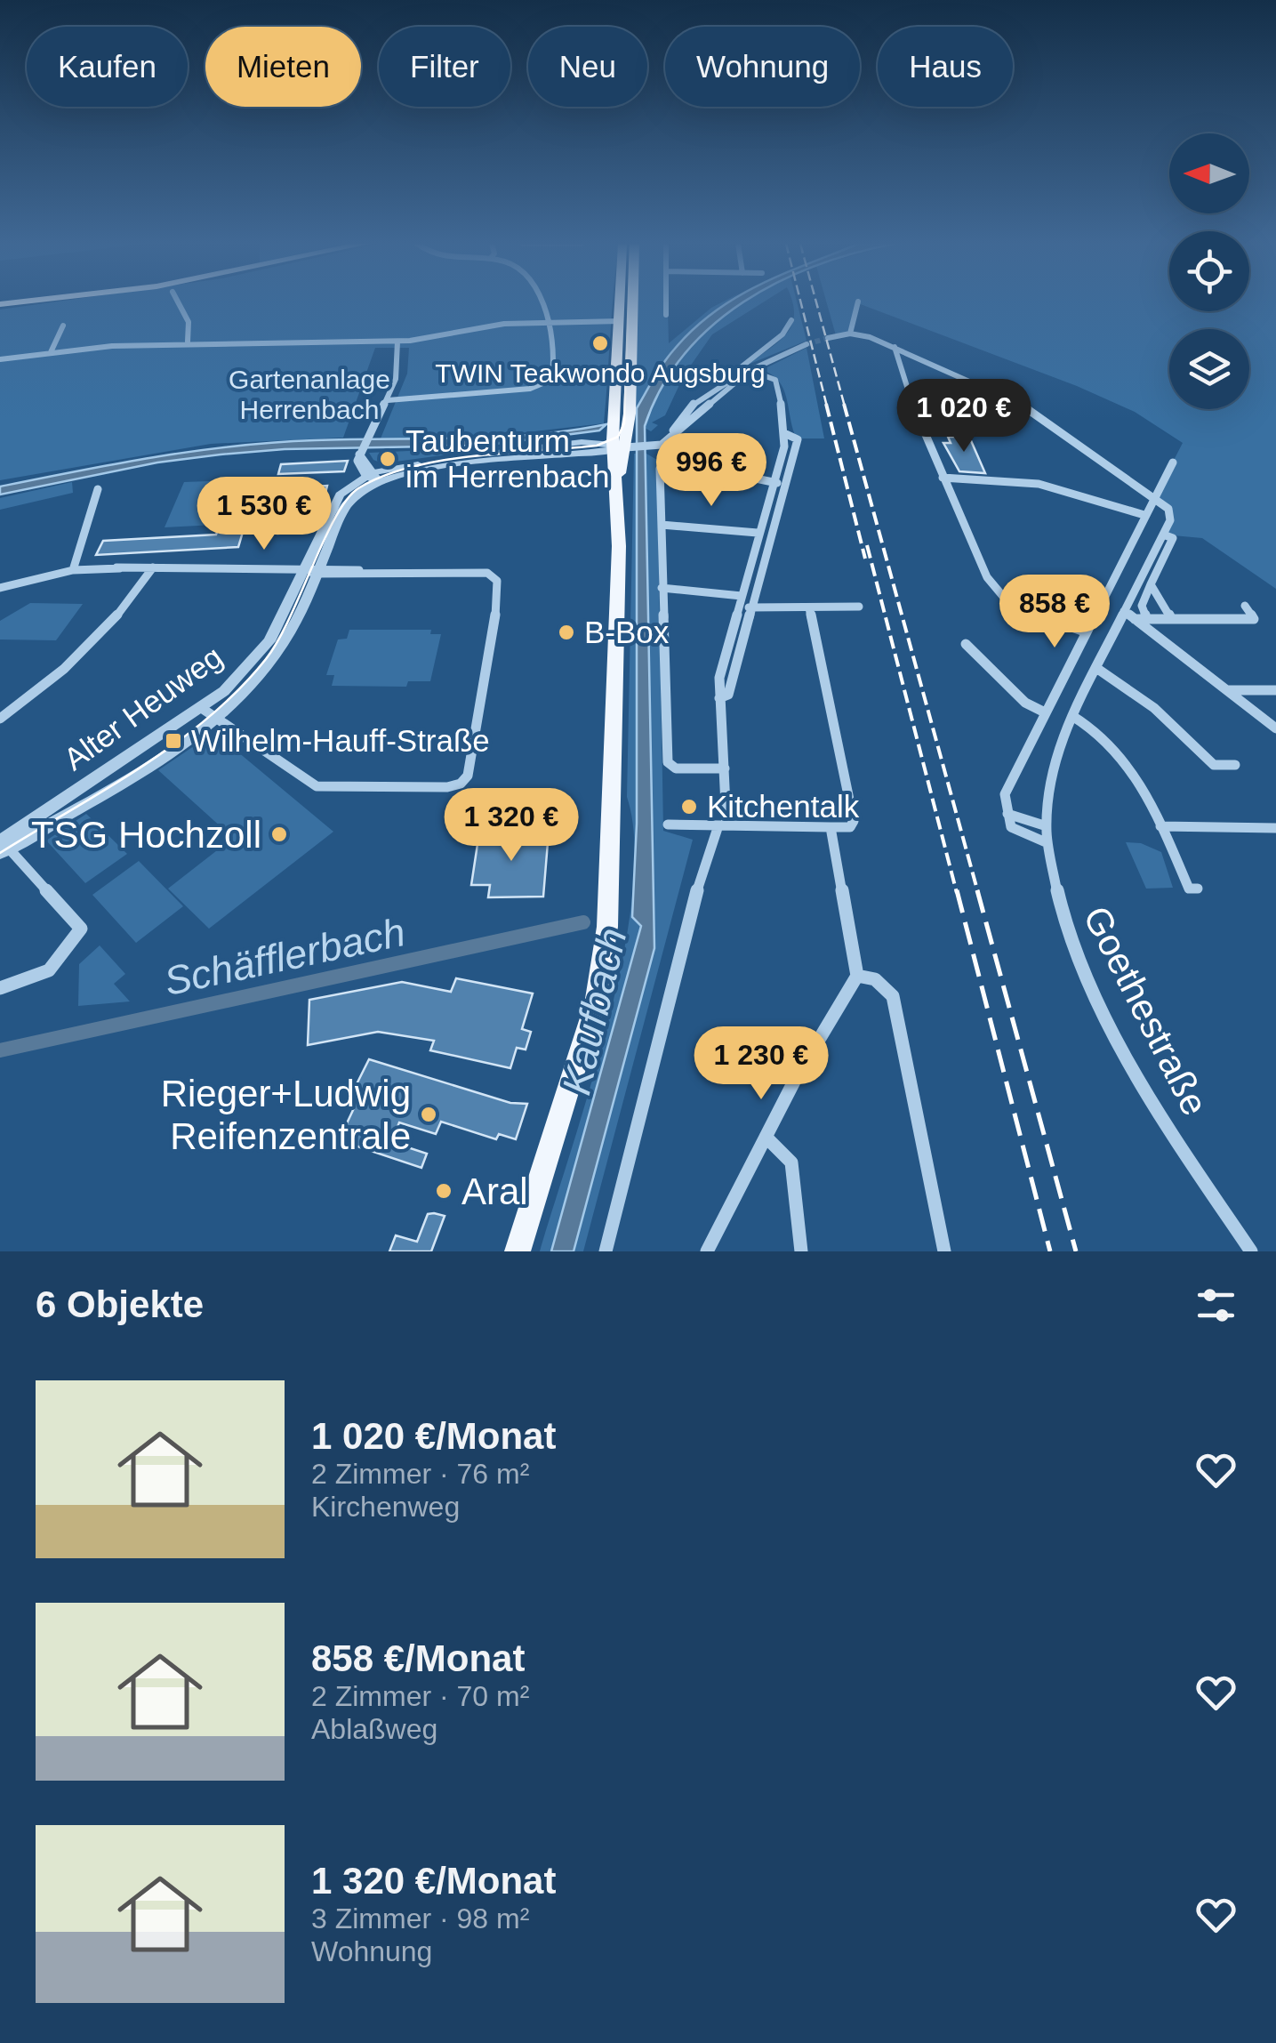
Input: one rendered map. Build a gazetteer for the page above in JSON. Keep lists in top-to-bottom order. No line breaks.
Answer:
{"streets":{"street":["Alter Heuweg","Goethestraße"]},"water":["Schäfflerbach","Kaufbach"],"parks":["Gartenanlage Herrenbach"],"places":{"other":["TWIN Teakwondo Augsburg","Taubenturm im Herrenbach","B-Box","Kitchentalk","TSG Hochzoll","Rieger+Ludwig Reifenzentrale","Aral"],"transit":["Wilhelm-Hauff-Straße"]},"north":"left","page":{"chip":["Kaufen","Mieten","Filter","Neu","Wohnung","Haus"],"price":["1 020 €","996 €","1 530 €","858 €","1 320 €","1 230 €"],"heading":"6 Objekte","list":[{"name":"1 020 €/Monat","note":"2 Zimmer · 76 m² · Kirchenweg"},{"name":"858 €/Monat","note":"2 Zimmer · 70 m² · Ablaßweg"},{"name":"1 320 €/Monat","note":"3 Zimmer · 98 m² · Wohnung"}]}}
